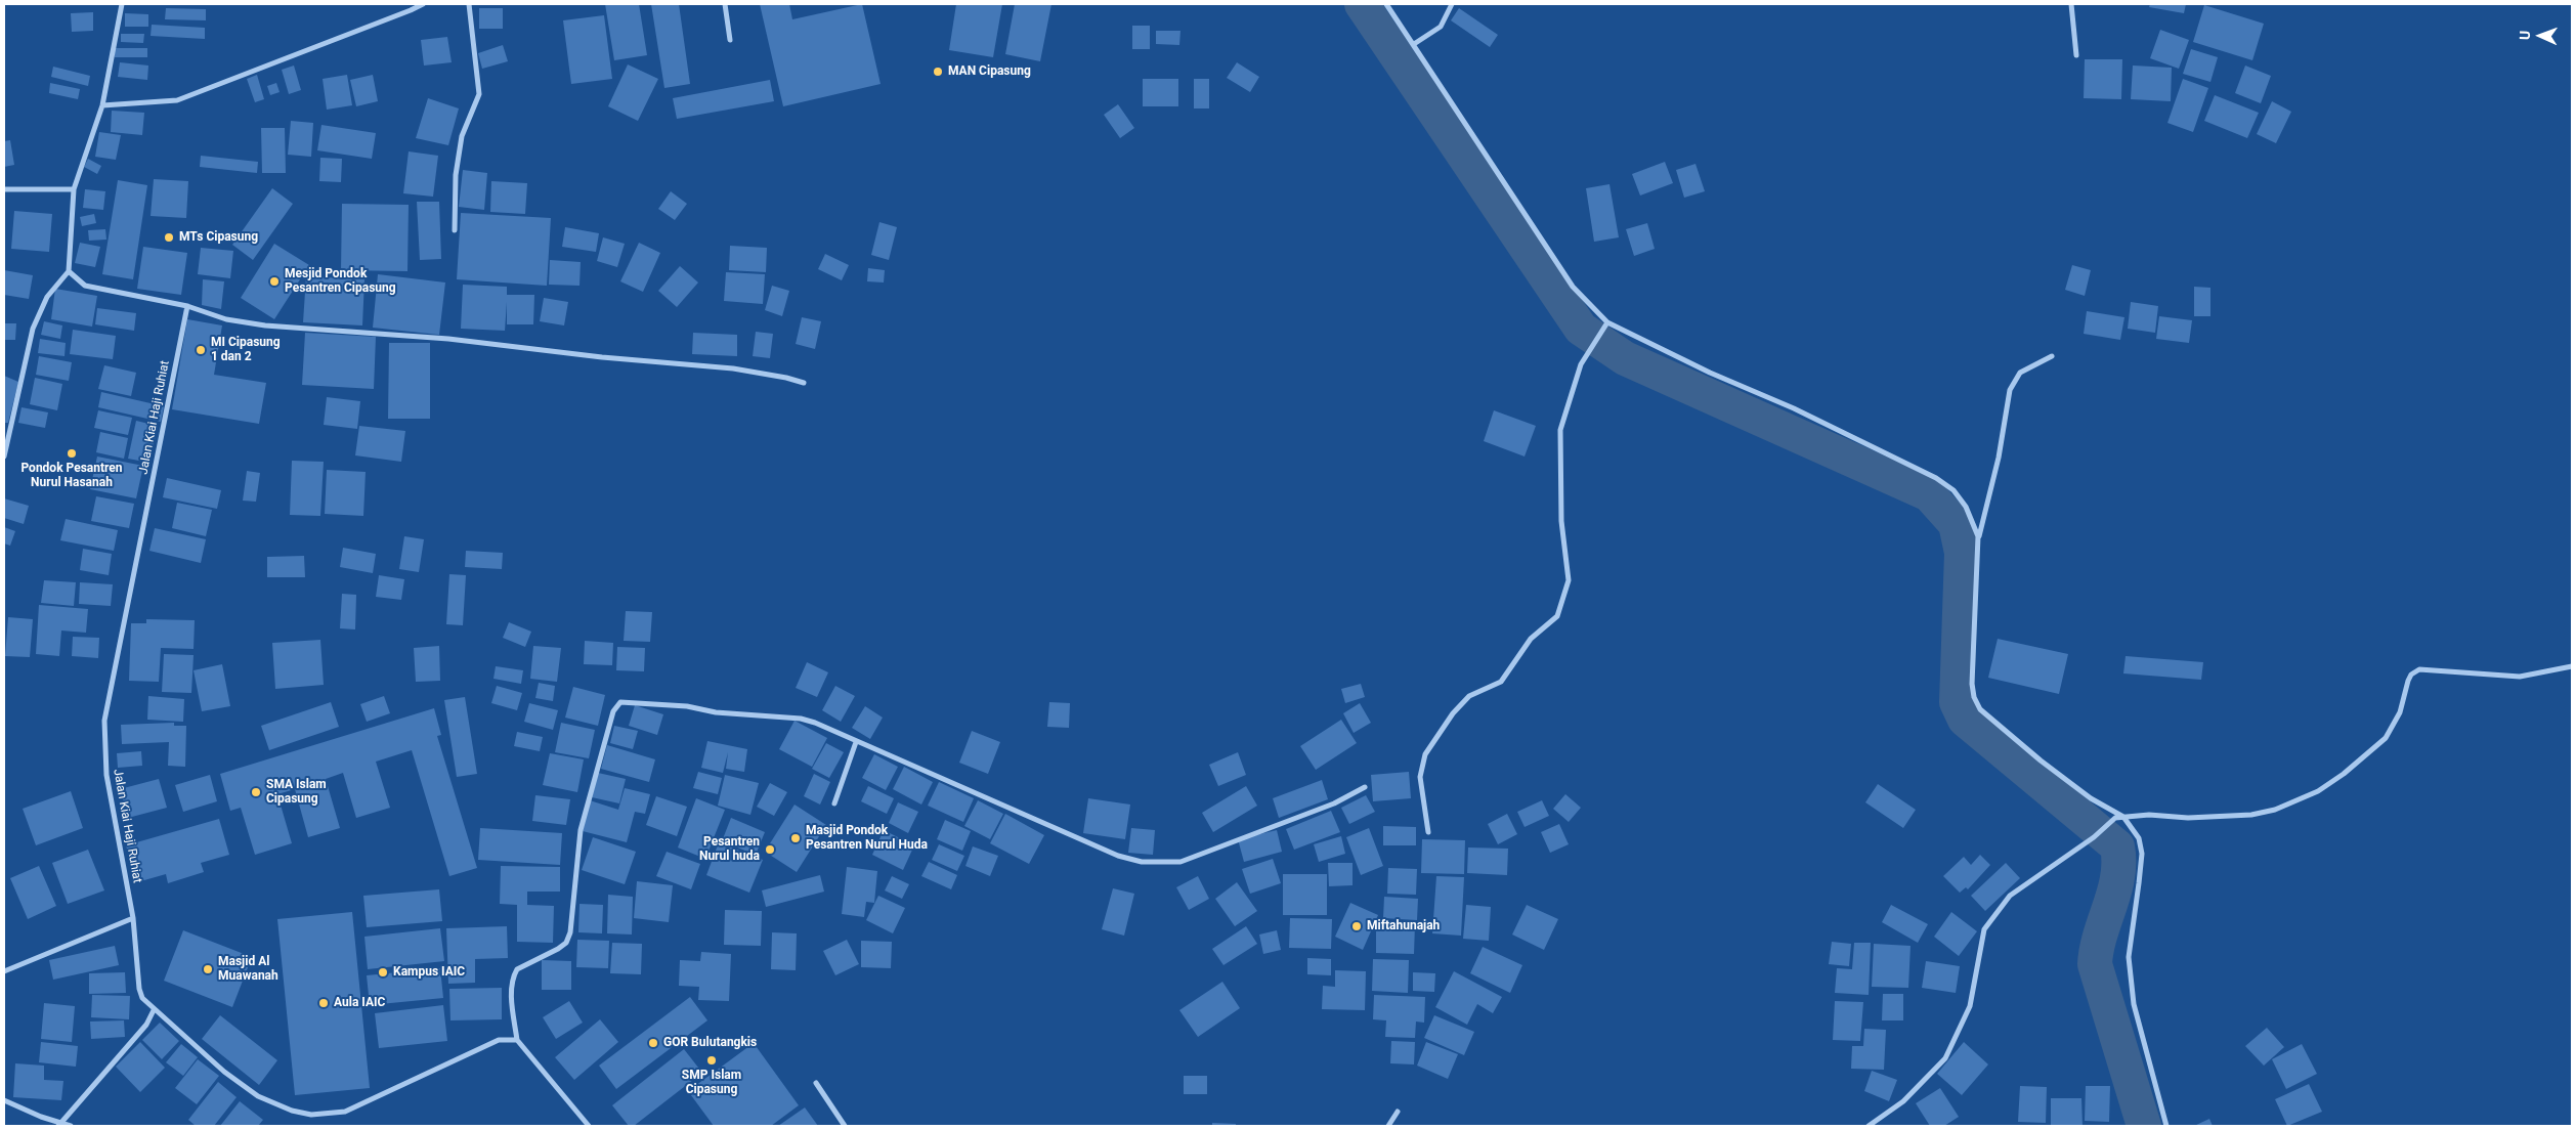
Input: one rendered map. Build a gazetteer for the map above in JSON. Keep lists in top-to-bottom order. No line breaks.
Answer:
{"streets":{"street":["Jalan Kiai Haji Ruhiat"]},"places":["MAN Cipasung","MTs Cipasung","Mesjid Pondok Pesantren Cipasung","MI Cipasung 1 dan 2","Pondok Pesantren Nurul Hasanah","SMA Islam Cipasung","Masjid Pondok Pesantren Nurul Huda","Pesantren Nurul huda","Miftahunajah","Masjid Al Muawanah","Kampus IAIC","Aula IAIC","GOR Bulutangkis","SMP Islam Cipasung"],"north":"left"}
